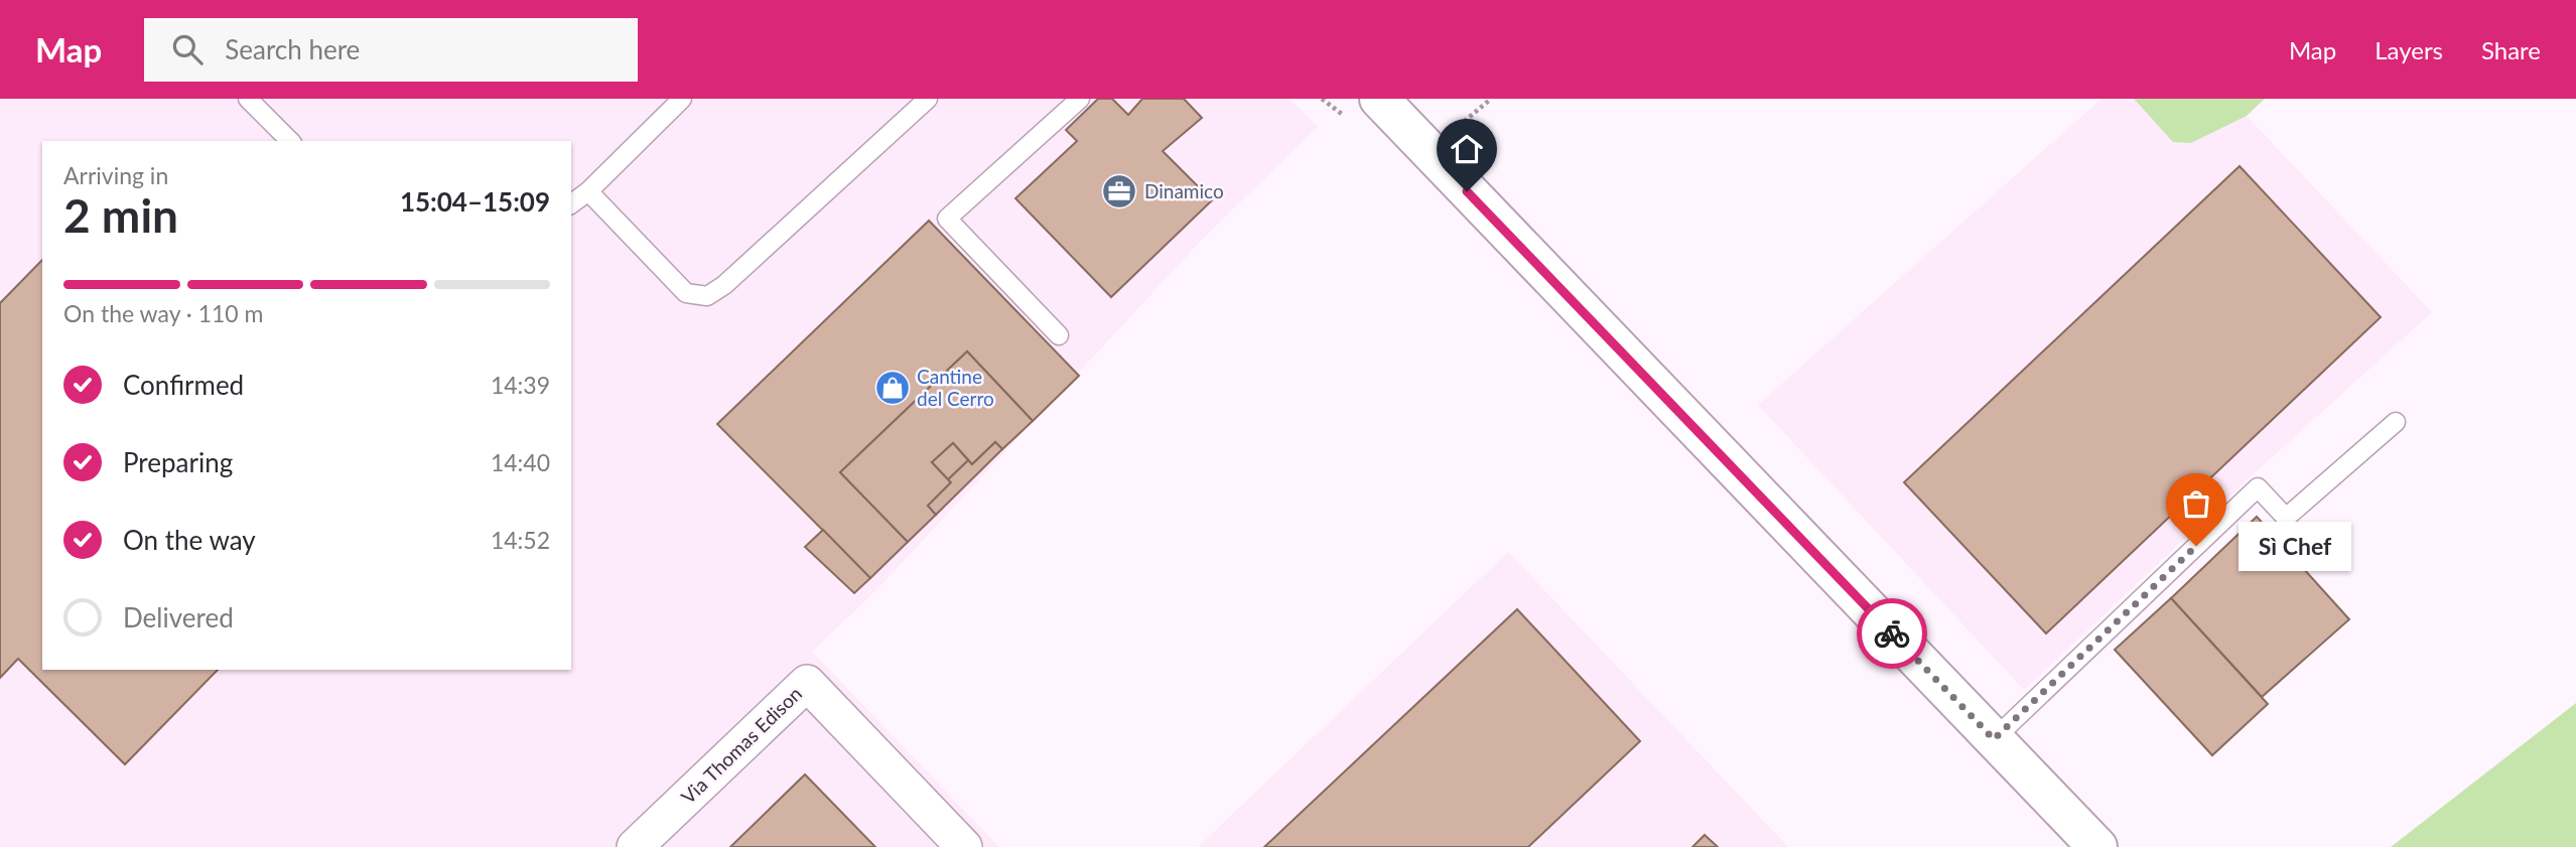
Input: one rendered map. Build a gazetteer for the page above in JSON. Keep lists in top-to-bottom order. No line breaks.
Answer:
{"streets":{"street":["Via Thomas Edison"]},"places":{"office":["Dinamico"],"shop":["Cantine del Cerro"],"other":["Sì Chef"]},"page":{"header":"Map","search":"Search here","nav":["Map","Layers","Share"],"heading":["2 min","Arriving in","15:04–15:09"],"bar":"On the way · 110 m","list":[["Confirmed","14:39"],["Preparing","14:40"],["On the way","14:52"],"Delivered"],"bubble":"Sì Chef"}}
